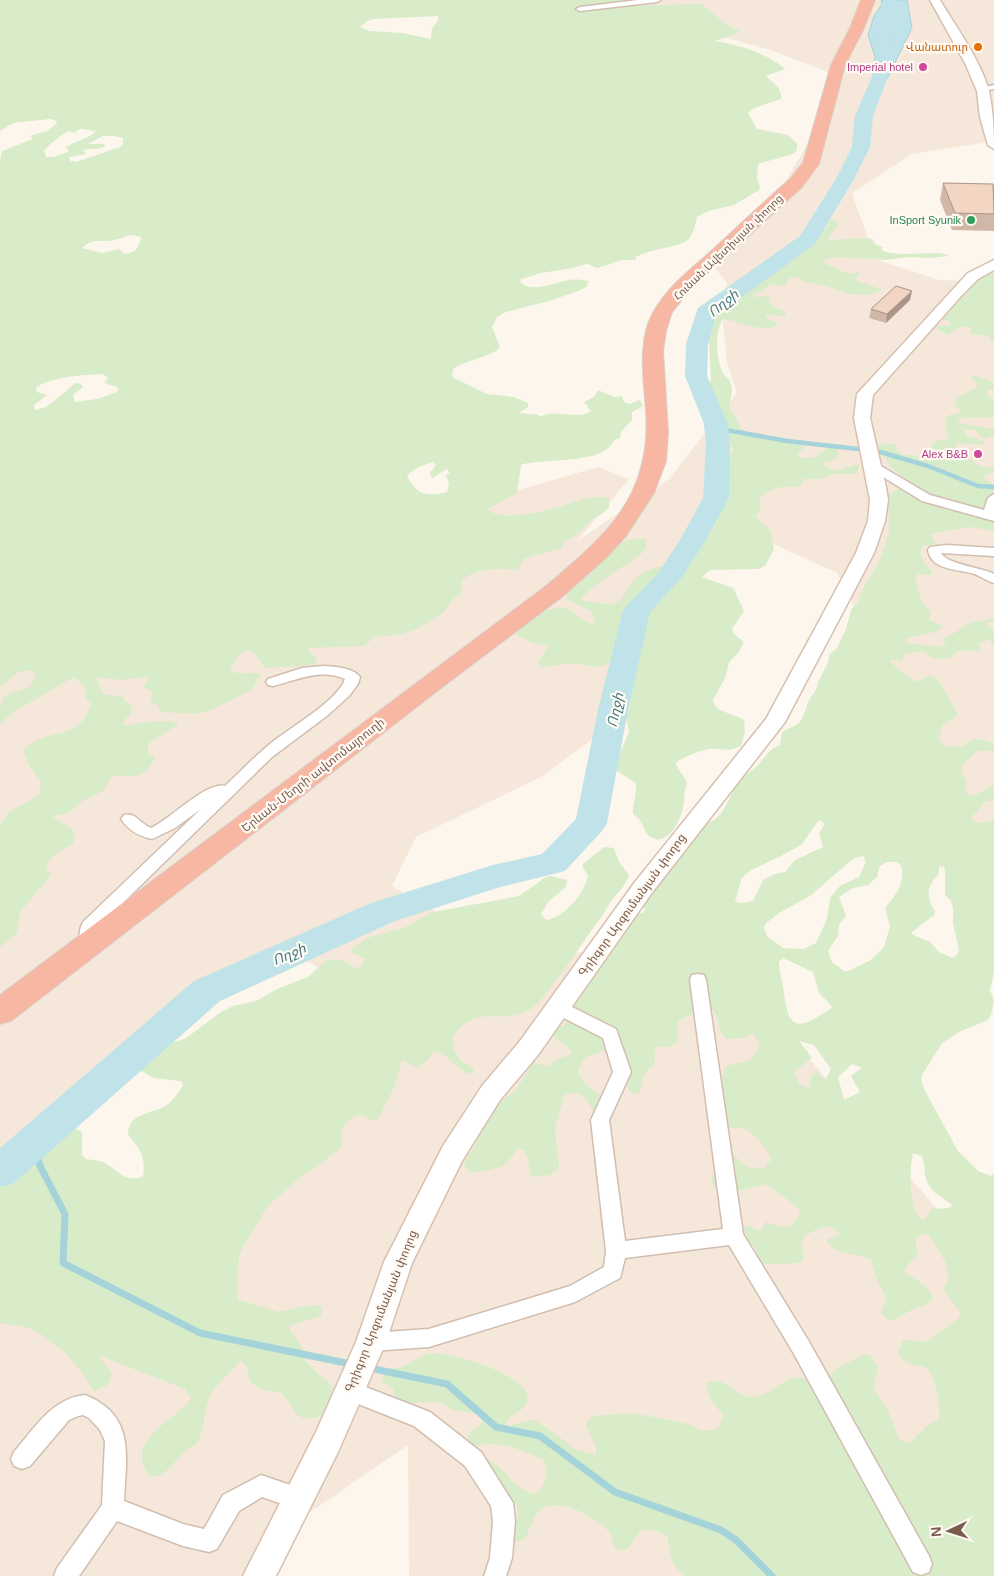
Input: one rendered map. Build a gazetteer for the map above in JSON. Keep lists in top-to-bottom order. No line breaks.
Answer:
{"streets":{"highway":["Հունան Ավետիսյան փողոց","Երևան-Մեղրի ավտոմայրուղի"],"street":["Գրիգոր Արզումանյան փողոց"]},"crossings":[["Հունան Ավետիսյան փողոց","Երևան-Մեղրի ավտոմայրուղի"]],"water":["Ողջի"],"places":["Վանատուր","Imperial hotel","InSport Syunik","Alex B&B"],"north":"left"}
